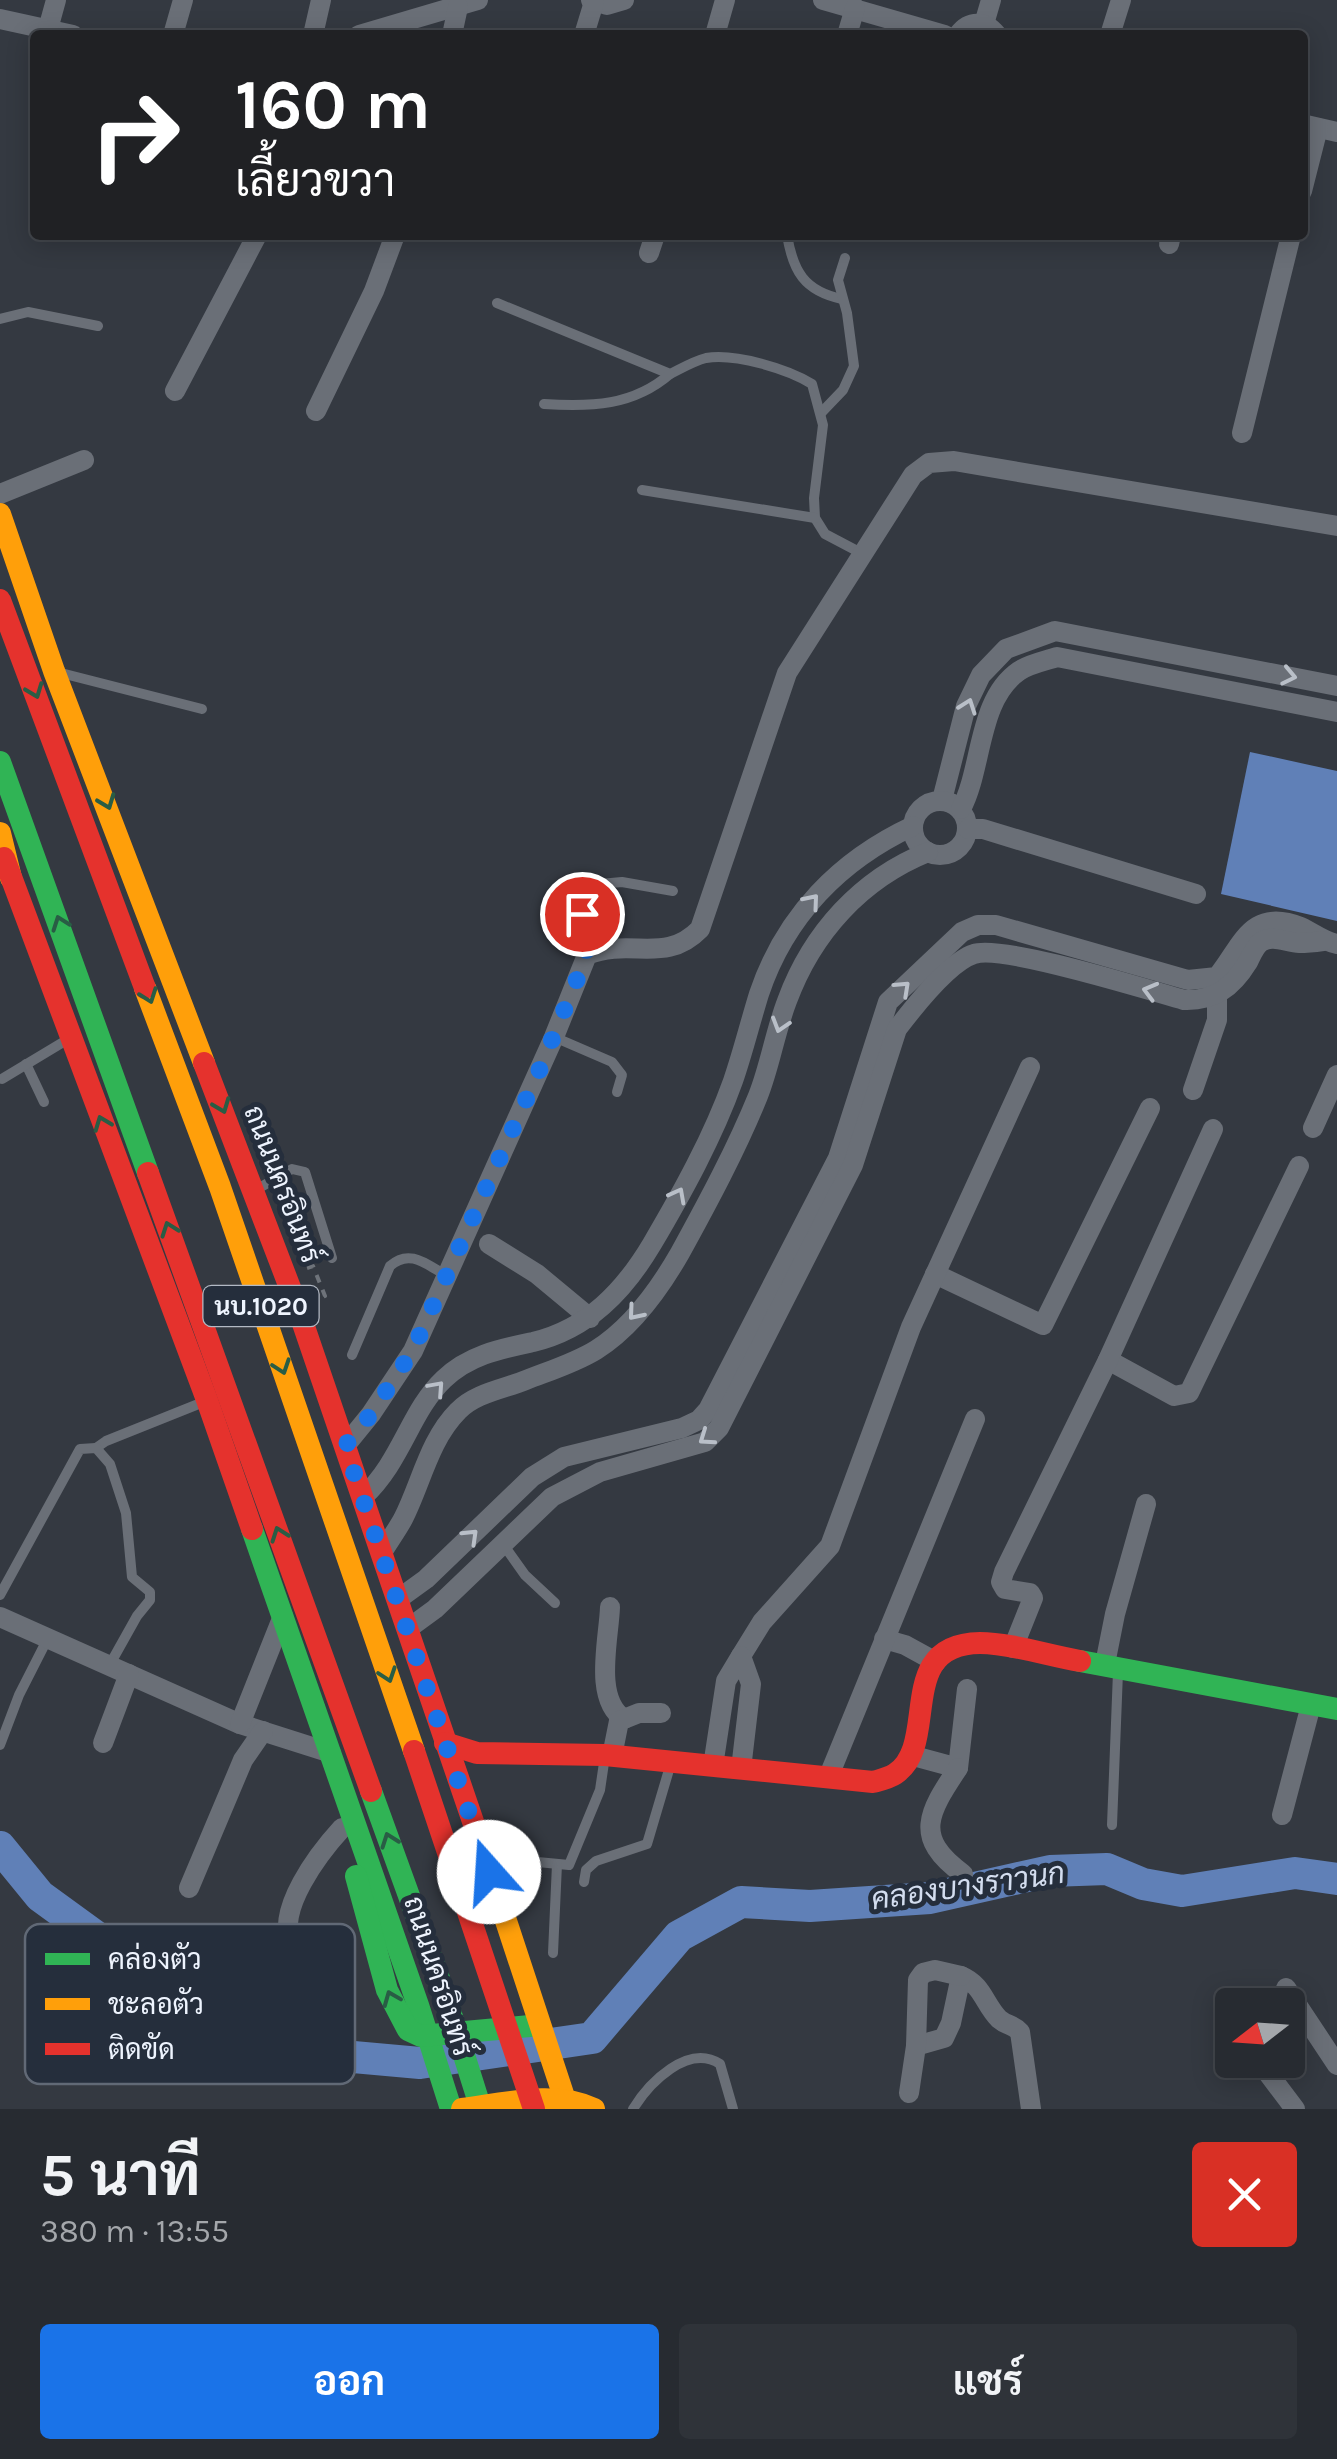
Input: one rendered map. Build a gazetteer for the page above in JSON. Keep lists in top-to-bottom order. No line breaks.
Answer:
{"streets":{"main road":["ถนนนครอินทร์","นบ.1020"]},"water":["คลองบางราวนก"],"legend":["คล่องตัว","ชะลอตัว","ติดขัด"],"north":"left","page":{"turn":["160 m","เลี้ยวขวา"],"heading":["5 นาที","380 m · 13:55"],"buttons":["ออก","แชร์"]}}
